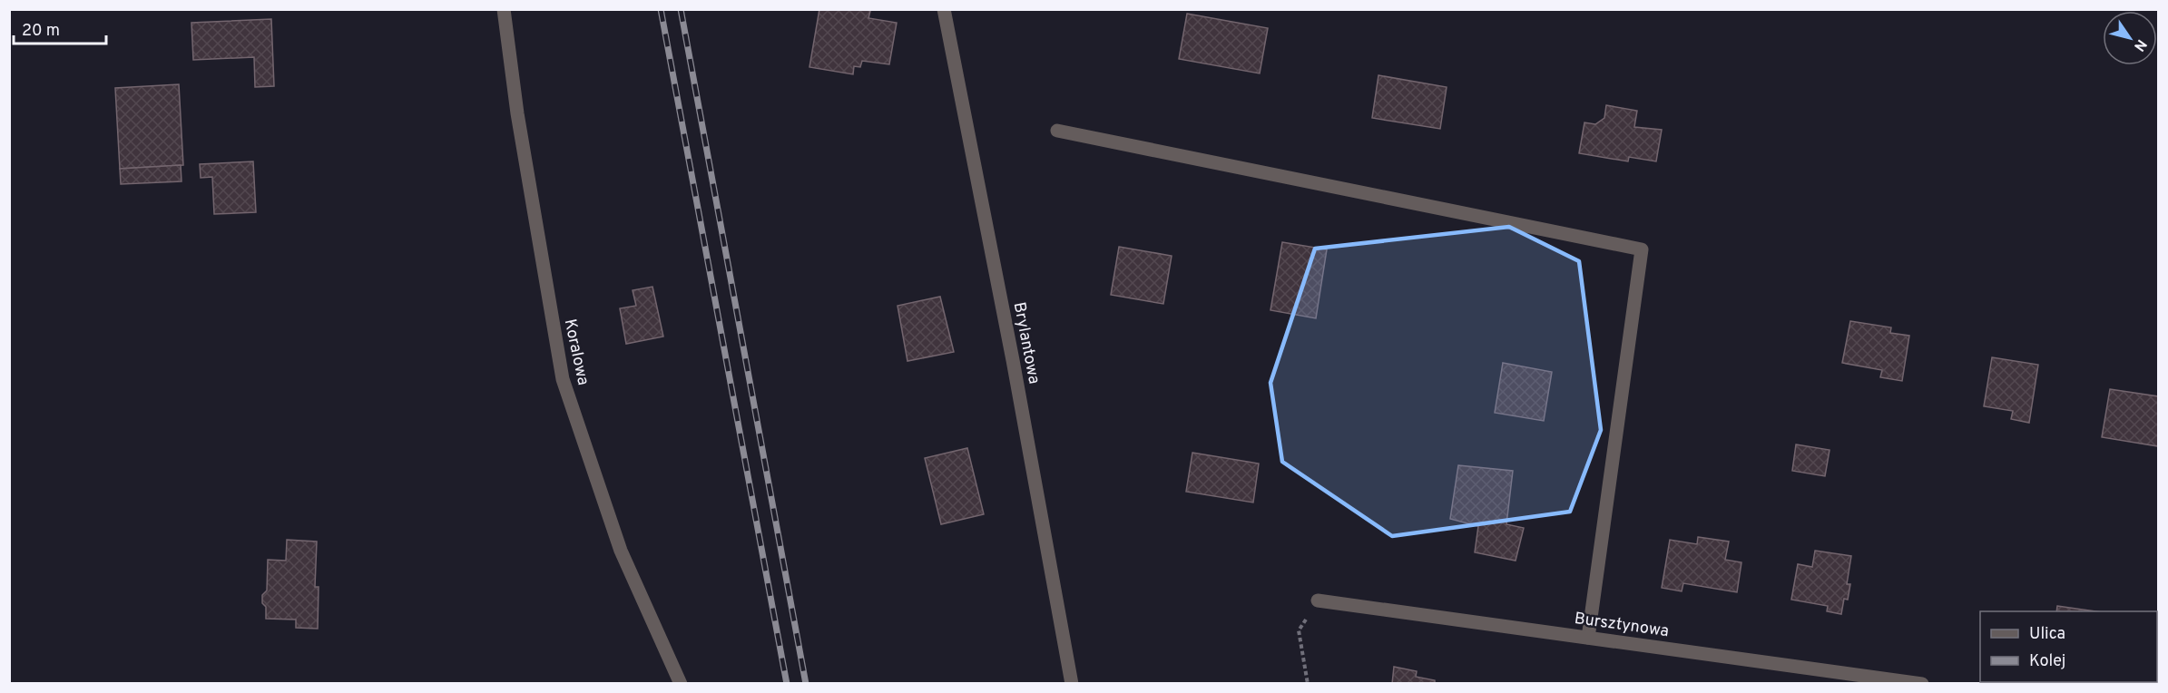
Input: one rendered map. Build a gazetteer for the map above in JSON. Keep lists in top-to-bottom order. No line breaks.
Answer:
{"streets":{"street":["Brylantowa","Koralowa","Bursztynowa"]},"legend":["Ulica","Kolej"],"scale_bar":"20 m","north":"bottom right"}
